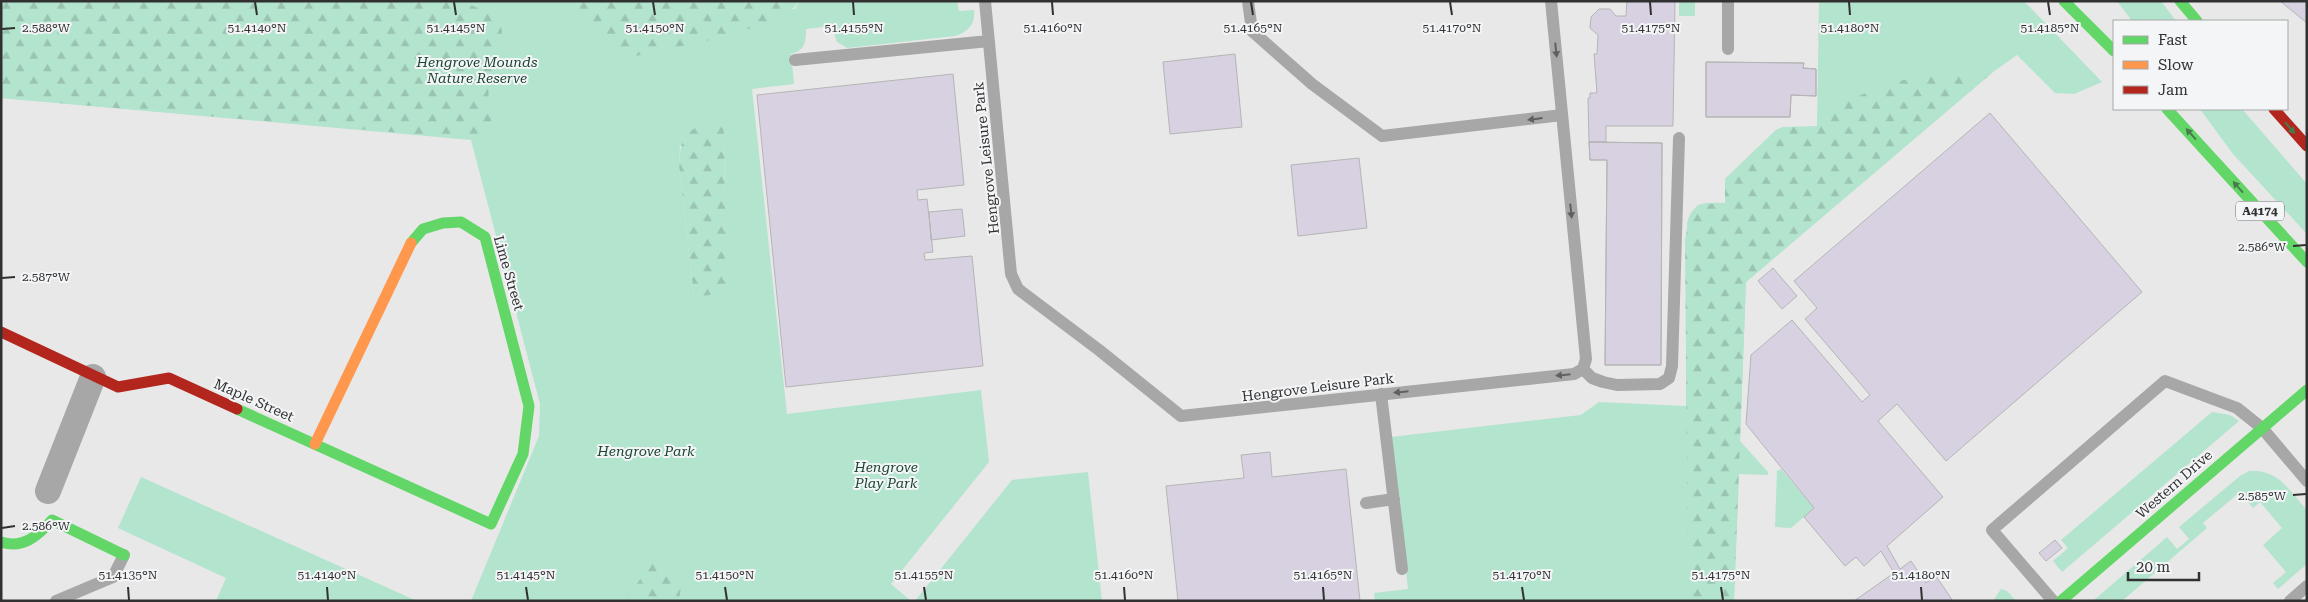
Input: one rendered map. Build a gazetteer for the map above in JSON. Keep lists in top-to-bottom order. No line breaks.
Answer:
{"streets":{"main road":["A4174","Lime Street","Maple Street","Western Drive"],"lane":["Hengrove Leisure Park"]},"crossings":[["Lime Street","Maple Street"]],"parks":["Hengrove Mounds Nature Reserve","Hengrove Park","Hengrove Play Park"],"legend":["Fast","Slow","Jam"],"scale_bar":"20 m","coordinates":["51.4140°N","51.4145°N","51.4150°N","51.4155°N","51.4160°N","51.4165°N","51.4170°N","51.4175°N","51.4180°N","51.4185°N","2.588°W","2.586°W","2.587°W","2.585°W","51.4135°N"]}
